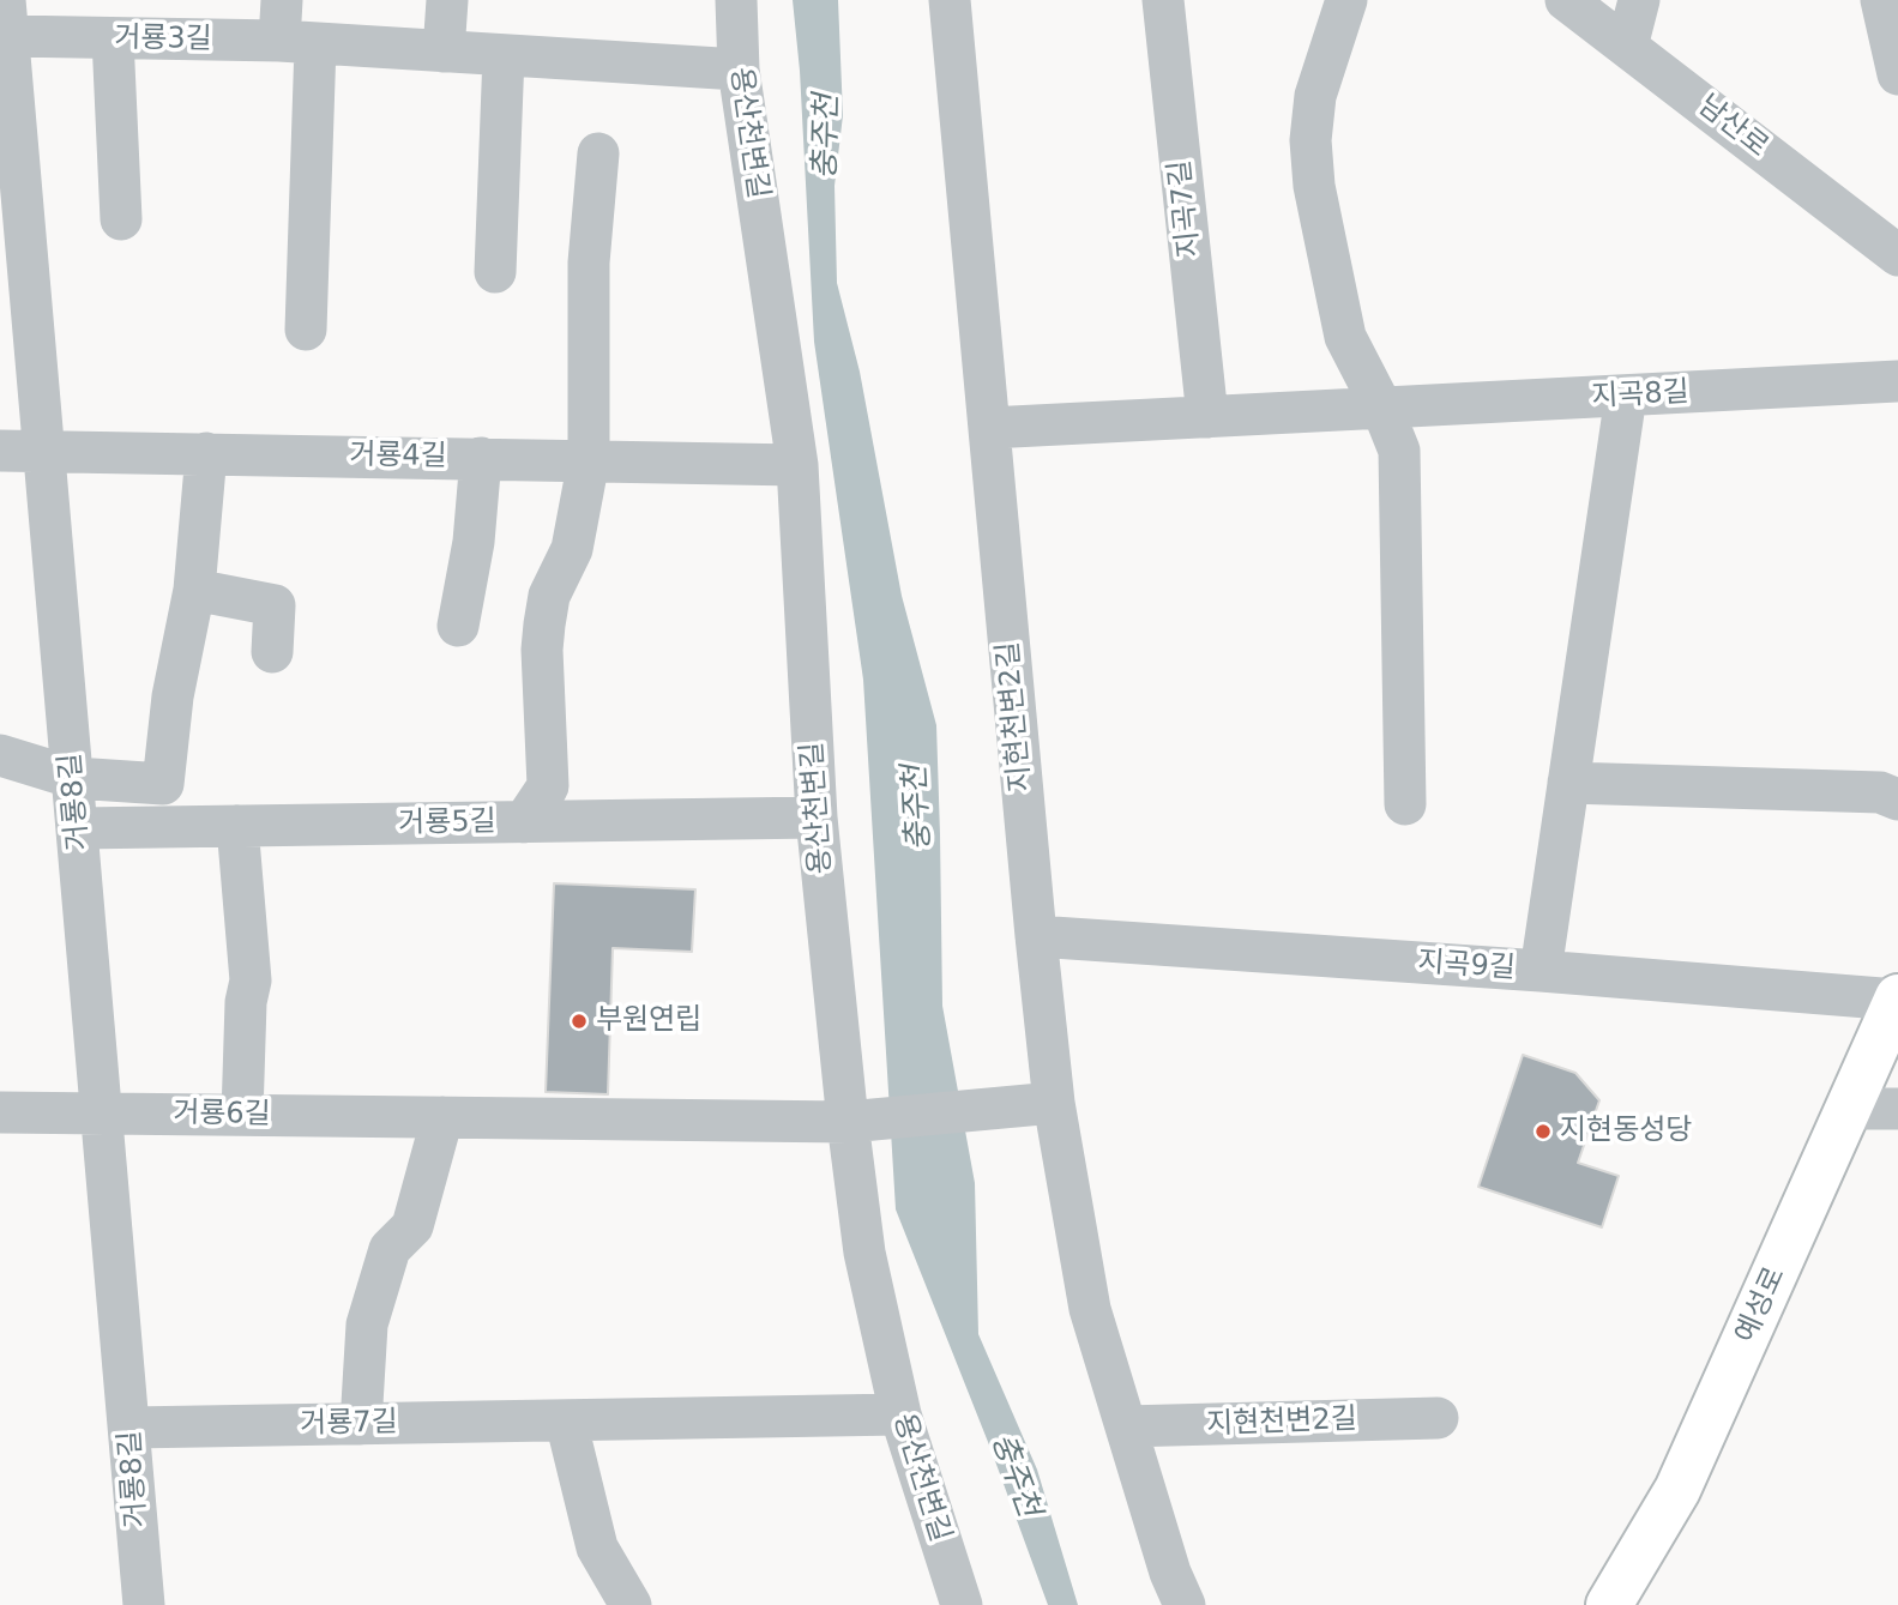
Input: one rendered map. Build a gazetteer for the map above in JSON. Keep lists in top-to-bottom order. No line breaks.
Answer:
{"streets":{"main road":["예성로"],"street":["거룡3길","남산로","용산천변길","지곡7길","지곡8길","거룡4길","지현천변2길","거룡8길","거룡5길","지곡9길","거룡6길","거룡7길"]},"crossings":[["거룡3길","용산천변길"],["거룡3길","거룡8길"],["용산천변길","거룡4길"],["용산천변길","거룡5길"],["용산천변길","거룡6길"],["용산천변길","거룡7길"],["지곡7길","지곡8길"],["지곡8길","지현천변2길"],["거룡4길","거룡8길"],["지현천변2길","지곡9길"],["지현천변2길","거룡6길"],["거룡8길","거룡5길"],["거룡8길","거룡6길"],["거룡8길","거룡7길"],["지곡9길","예성로"]],"water":["충주천"],"places":["부원연립","지현동성당"]}
